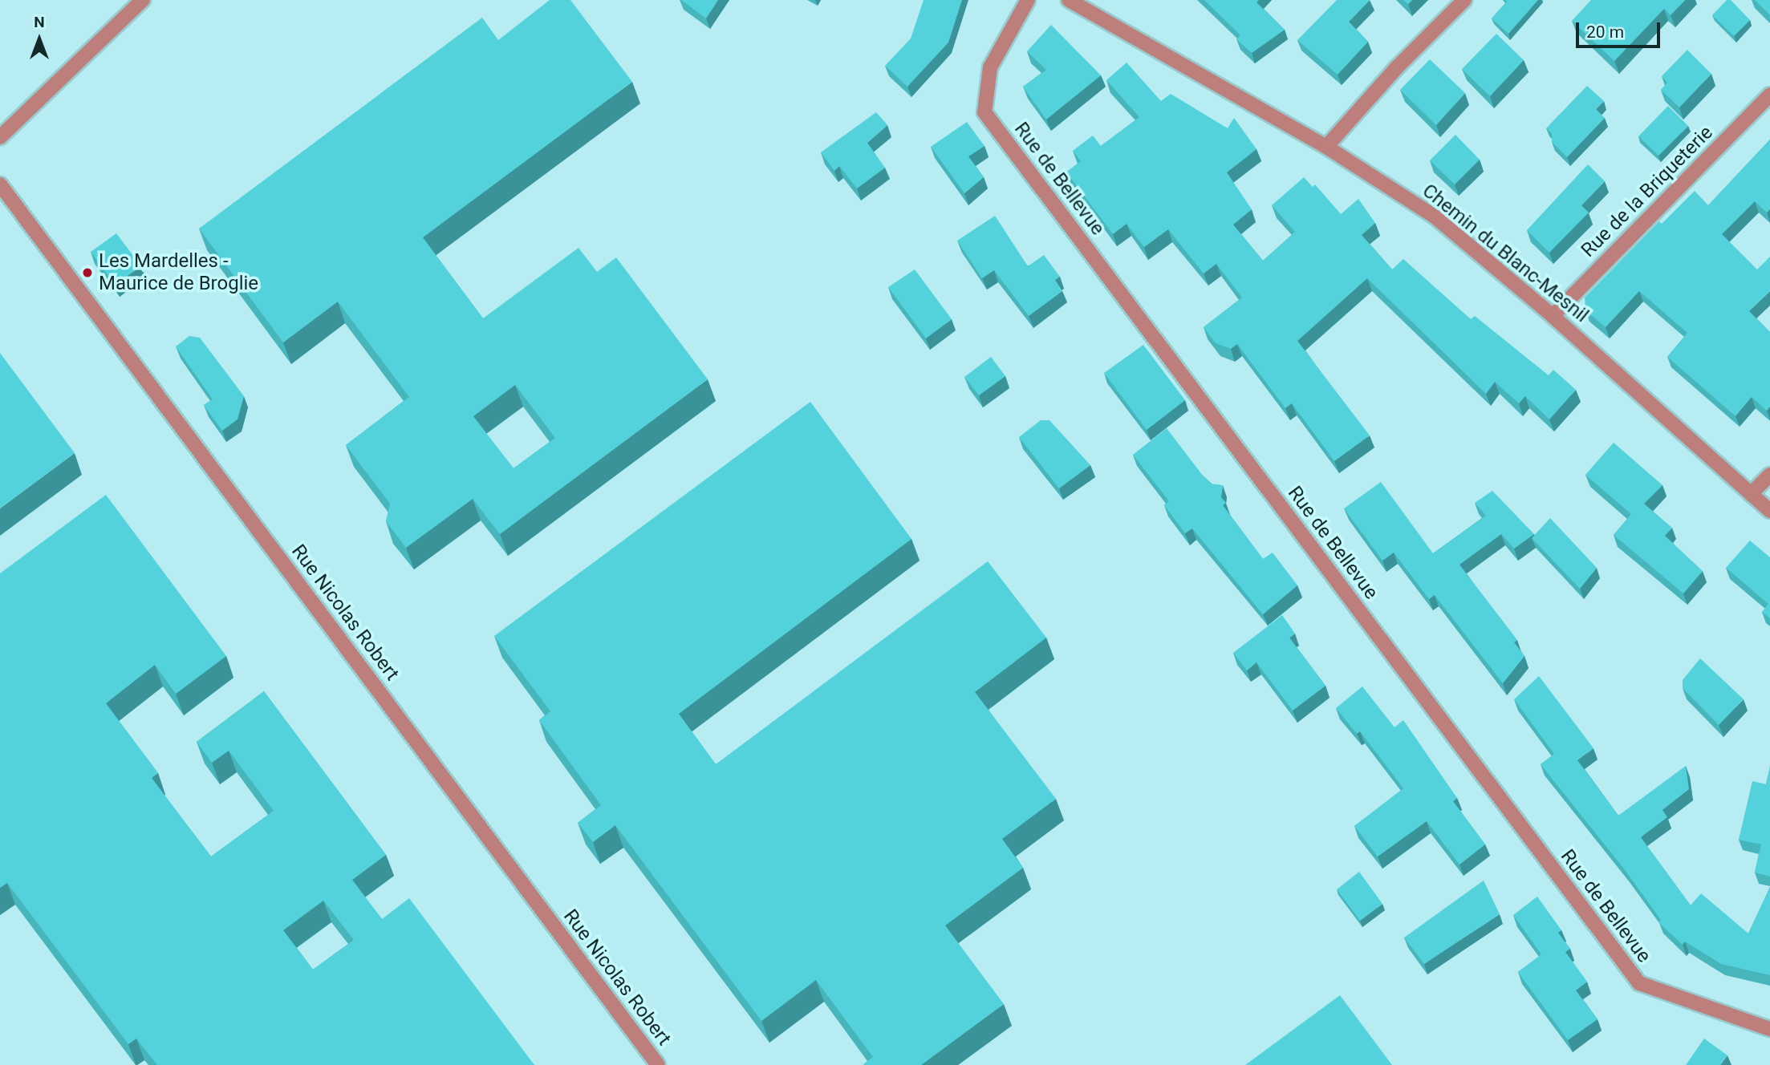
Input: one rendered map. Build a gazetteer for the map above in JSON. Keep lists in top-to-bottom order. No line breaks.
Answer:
{"streets":{"street":["Rue de Bellevue","Rue de la Briqueterie","Chemin du Blanc-Mesnil","Rue Nicolas Robert"]},"crossings":[["Rue de la Briqueterie","Chemin du Blanc-Mesnil"]],"places":["Les Mardelles - Maurice de Broglie"],"scale_bar":"20 m","north":"top"}
